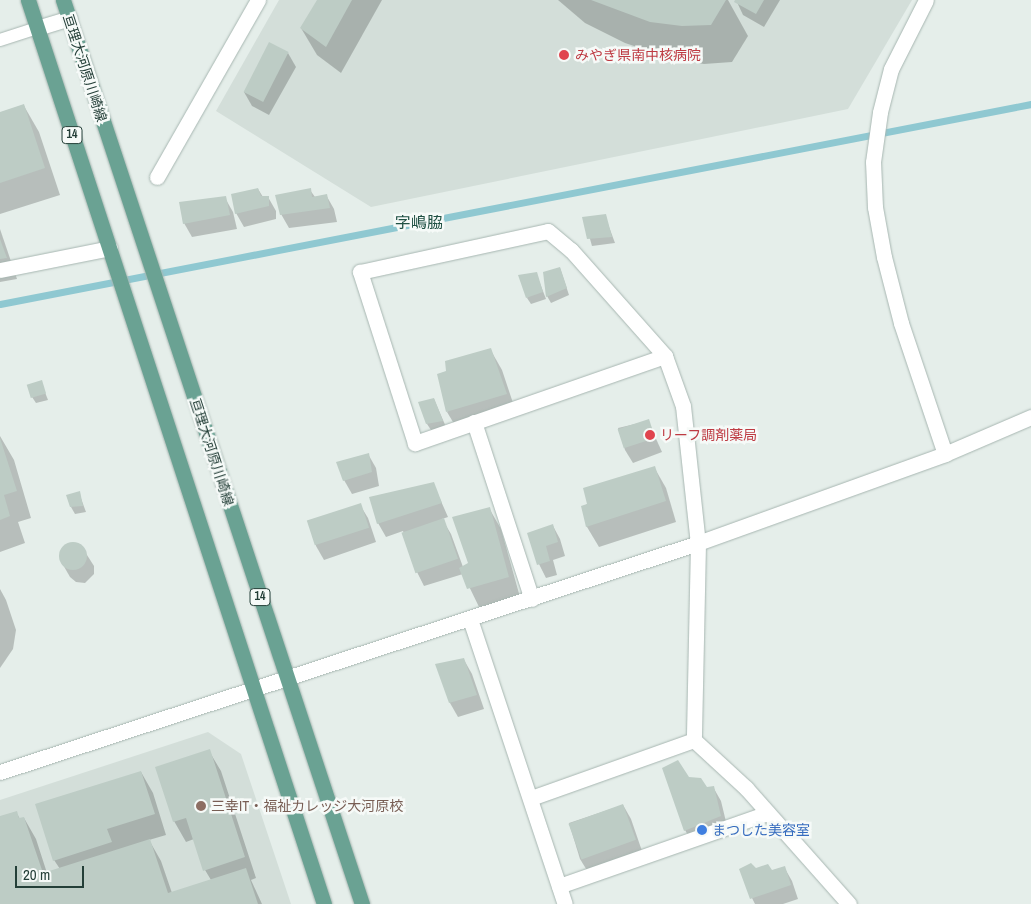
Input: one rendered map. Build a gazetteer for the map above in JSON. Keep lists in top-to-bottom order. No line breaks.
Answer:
{"streets":{"main road":["亘理大河原川崎線","14"]},"districts":["字嶋脇"],"places":["みやぎ県南中核病院","リーフ調剤薬局","三幸IT・福祉カレッジ大河原校","まつした美容室"],"scale_bar":"20 m"}
